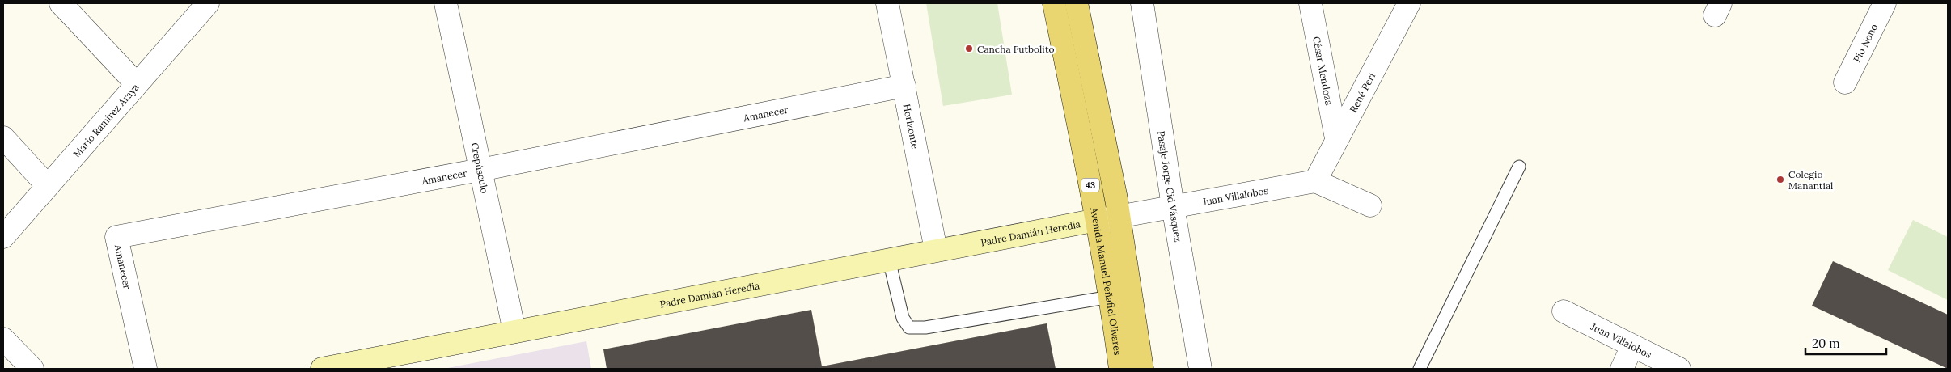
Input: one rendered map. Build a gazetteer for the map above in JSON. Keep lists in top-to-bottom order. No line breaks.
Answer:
{"streets":{"main road":["43","Avenida Manuel Peñafiel Olivares"],"street":["Pío Nono","César Mendoza","René Peri","Amanecer","Mario Ramírez Araya","Horizonte","Crepúsculo","Pasaje Jorge Cid Vásquez","Juan Villalobos","Padre Damián Heredia"]},"crossings":[["César Mendoza","René Peri"],["René Peri","Juan Villalobos"],["Amanecer","Horizonte"],["Amanecer","Crepúsculo"],["Horizonte","Padre Damián Heredia"],["Crepúsculo","Padre Damián Heredia"],["43","Juan Villalobos"],["Pasaje Jorge Cid Vásquez","Juan Villalobos"],["Juan Villalobos","Padre Damián Heredia"],["Juan Villalobos","Avenida Manuel Peñafiel Olivares"],["Padre Damián Heredia","Avenida Manuel Peñafiel Olivares"]],"places":["Cancha Futbolito","Colegio Manantial"],"scale_bar":"20 m"}
